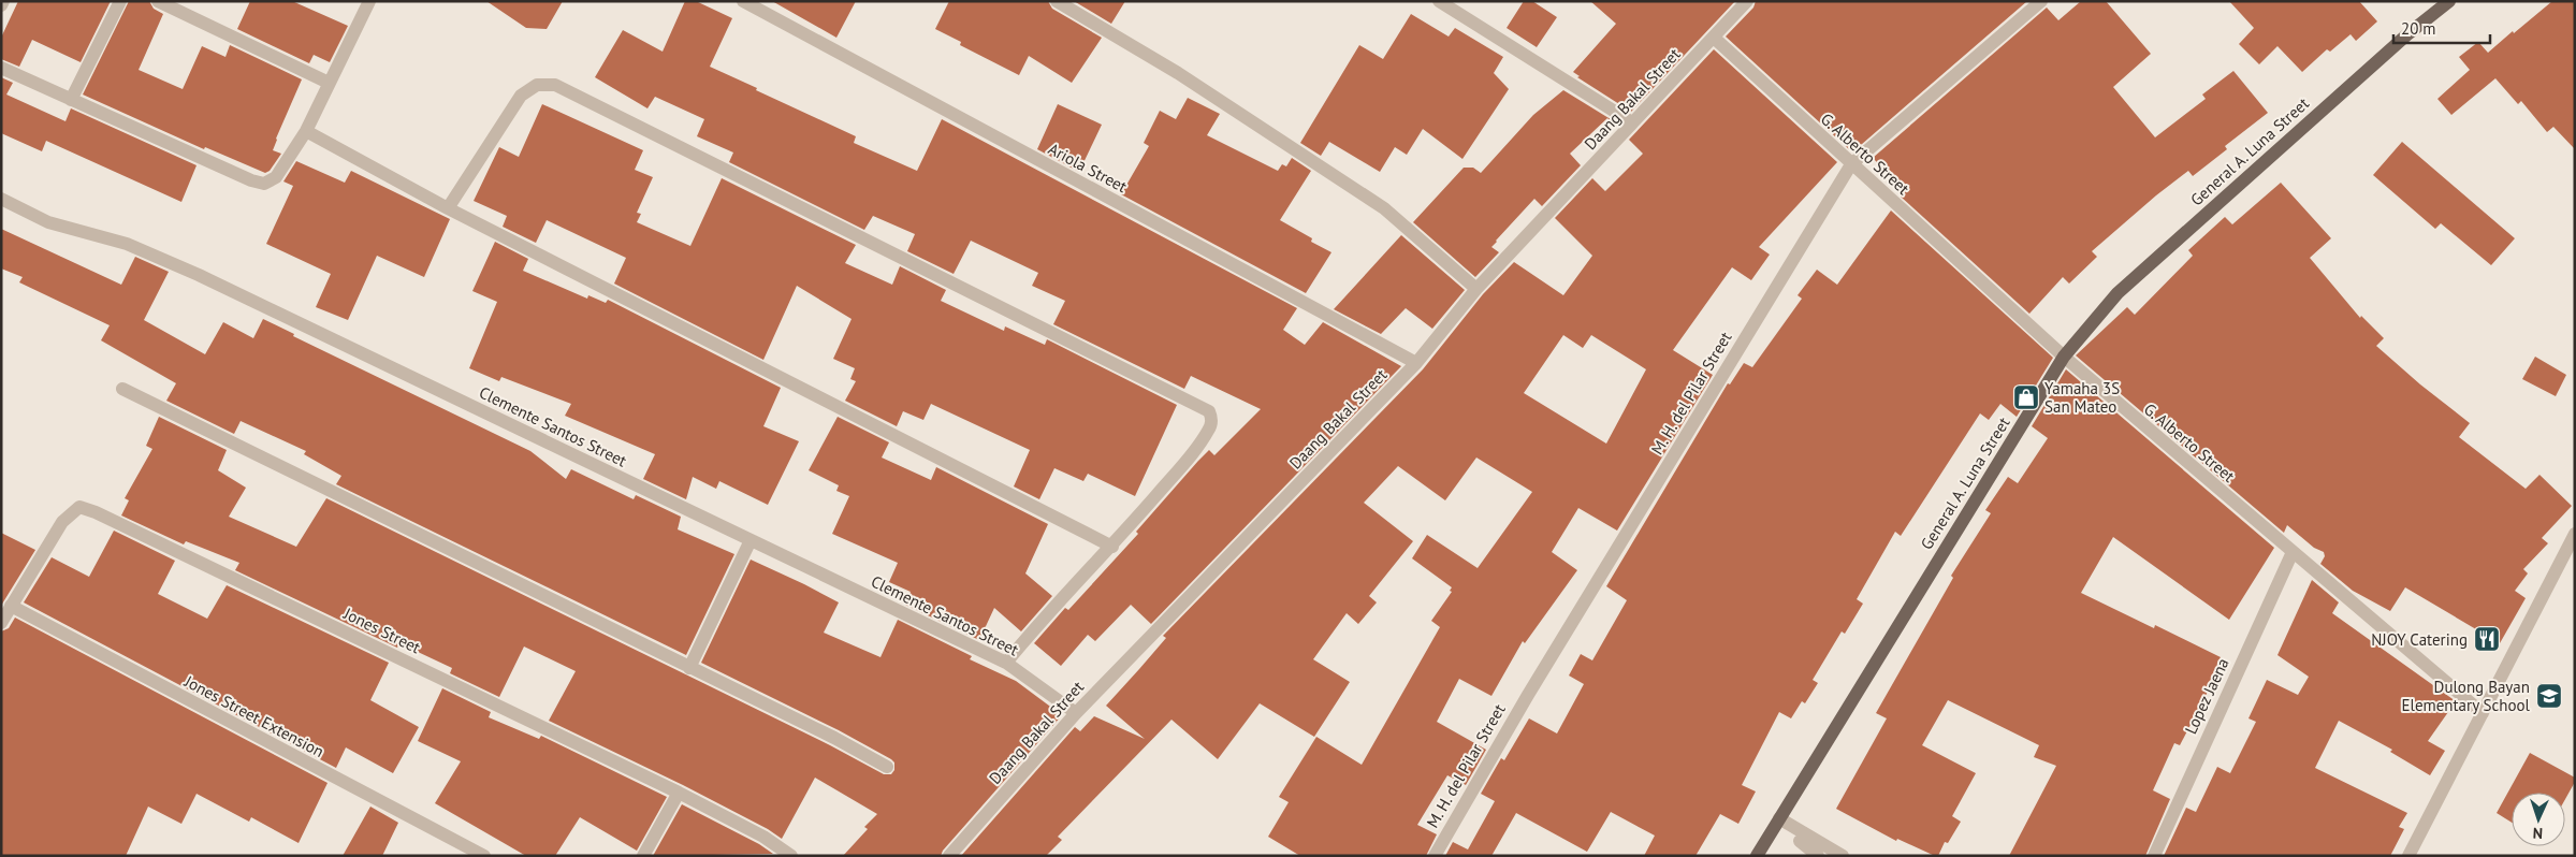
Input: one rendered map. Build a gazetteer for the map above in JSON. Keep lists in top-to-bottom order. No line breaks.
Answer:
{"streets":{"main road":["General A. Luna Street"],"street":["Daang Bakal Street","G. Alberto Street","Ariola Street","M. H. del Pilar Street","Clemente Santos Street","Jones Street","Lopez Jaena","Jones Street Extension"]},"crossings":[["Daang Bakal Street","G. Alberto Street"],["Daang Bakal Street","Ariola Street"],["Daang Bakal Street","Clemente Santos Street"],["General A. Luna Street","G. Alberto Street"],["G. Alberto Street","M. H. del Pilar Street"],["G. Alberto Street","Lopez Jaena"],["Jones Street","Jones Street Extension"]],"places":{"shop":["Yamaha 3S San Mateo"],"restaurant":["NJOY Catering"],"school or university":["Dulong Bayan Elementary School"]},"scale_bar":"20 m","north":"bottom"}
